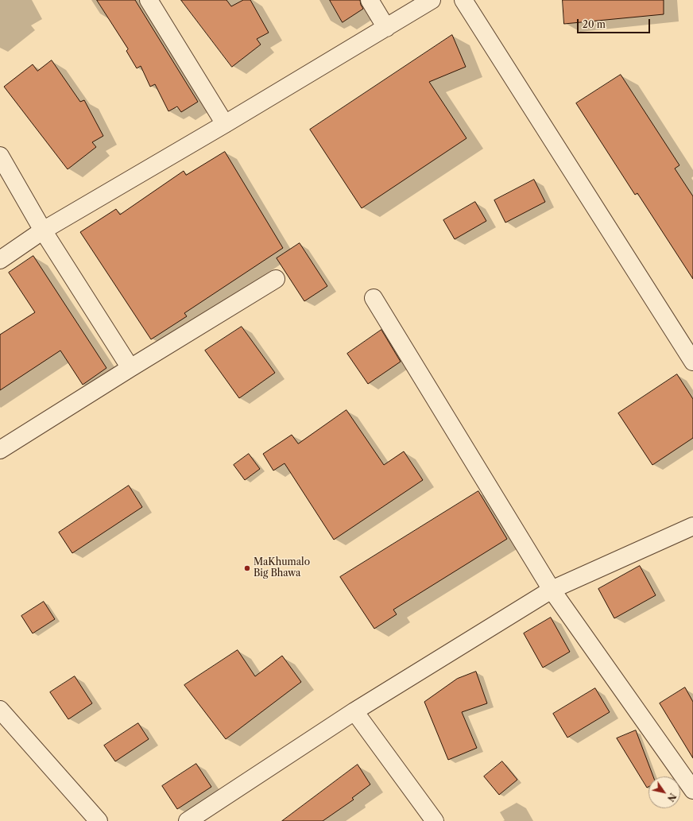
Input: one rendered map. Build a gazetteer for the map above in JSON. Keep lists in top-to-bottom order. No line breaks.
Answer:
{"places":["MaKhumalo Big Bhawa"],"scale_bar":"20 m","north":"bottom right"}
